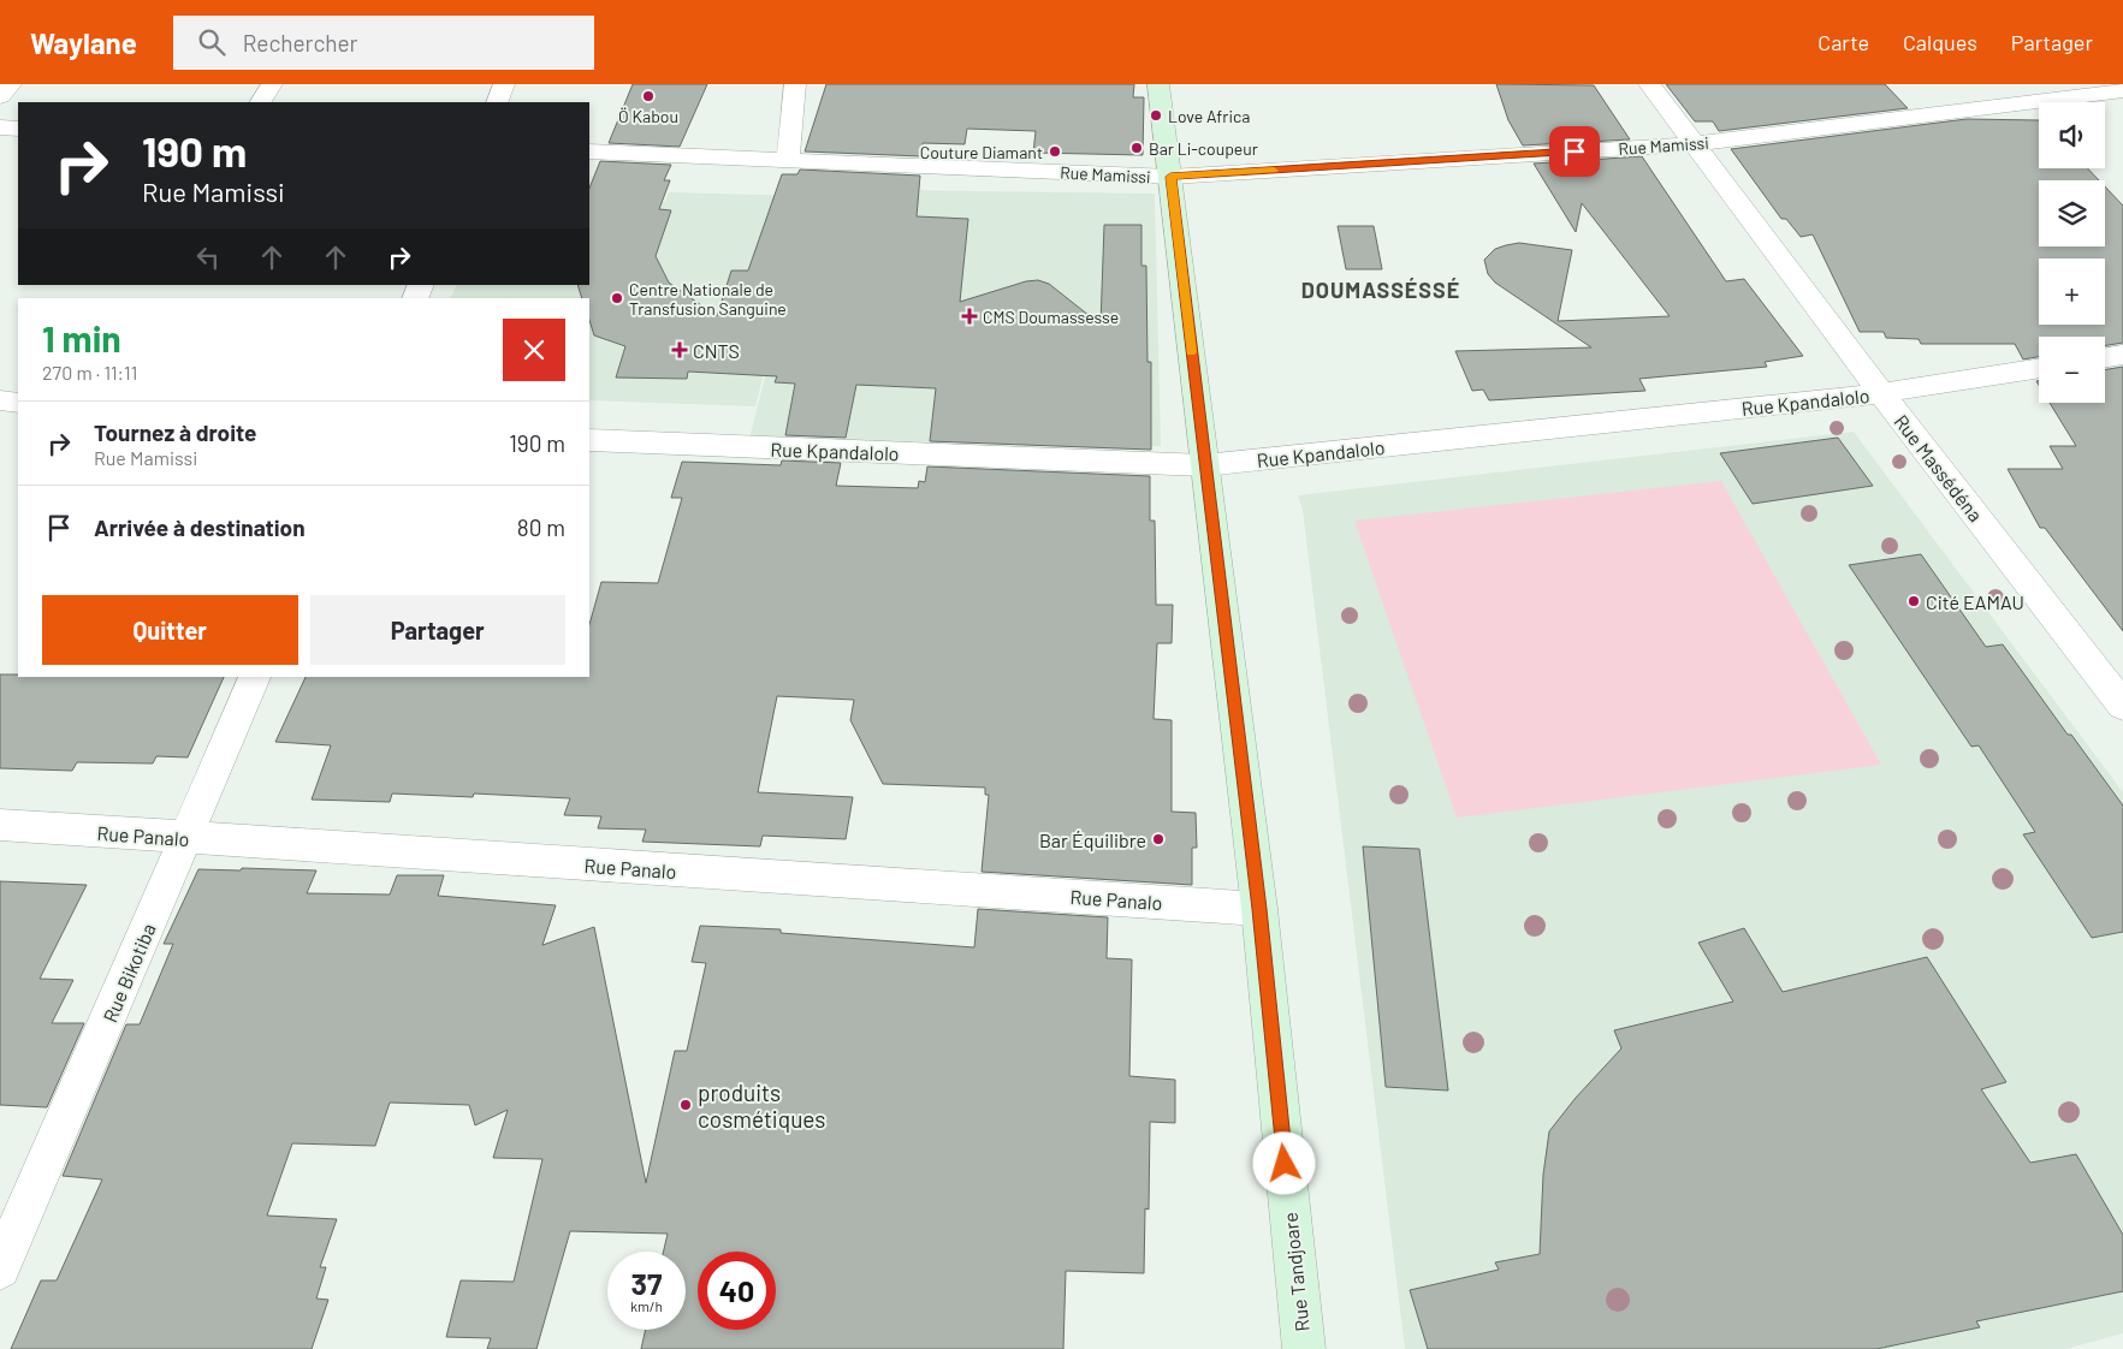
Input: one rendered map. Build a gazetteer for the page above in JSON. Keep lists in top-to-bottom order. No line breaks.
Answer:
{"streets":{"street":["Rue Mamissi","Rue Kpandalolo","Rue Massédéna","Rue Panalo","Rue Bikotiba","Rue Tandjoare"]},"crossings":[["Rue Mamissi","Rue Massédéna"],["Rue Mamissi","Rue Tandjoare"],["Rue Kpandalolo","Rue Massédéna"],["Rue Kpandalolo","Rue Tandjoare"],["Rue Panalo","Rue Bikotiba"],["Rue Panalo","Rue Tandjoare"]],"districts":["DOUMASSÉSSÉ"],"places":{"other":["Ö Kabou","Love Africa","Bar Li-coupeur","Couture Diamant","Centre Nationale de Transfusion Sanguine","Cité EAMAU","Bar Équilibre","produits cosmétiques"],"health":["CMS Doumassesse","CNTS"]},"page":{"header":"Waylane","search":"Rechercher","nav":["Carte","Calques","Partager"],"map_buttons":["+","−"],"turn":["190 m","Rue Mamissi"],"heading":["1 min","270 m · 11:11"],"list":[{"name":"Tournez à droite","note":"Rue Mamissi","value":"190 m"},{"name":"Arrivée à destination","value":"80 m"}],"buttons":["Quitter","Partager"],"speed":"37 km/h","limit":"40"}}
